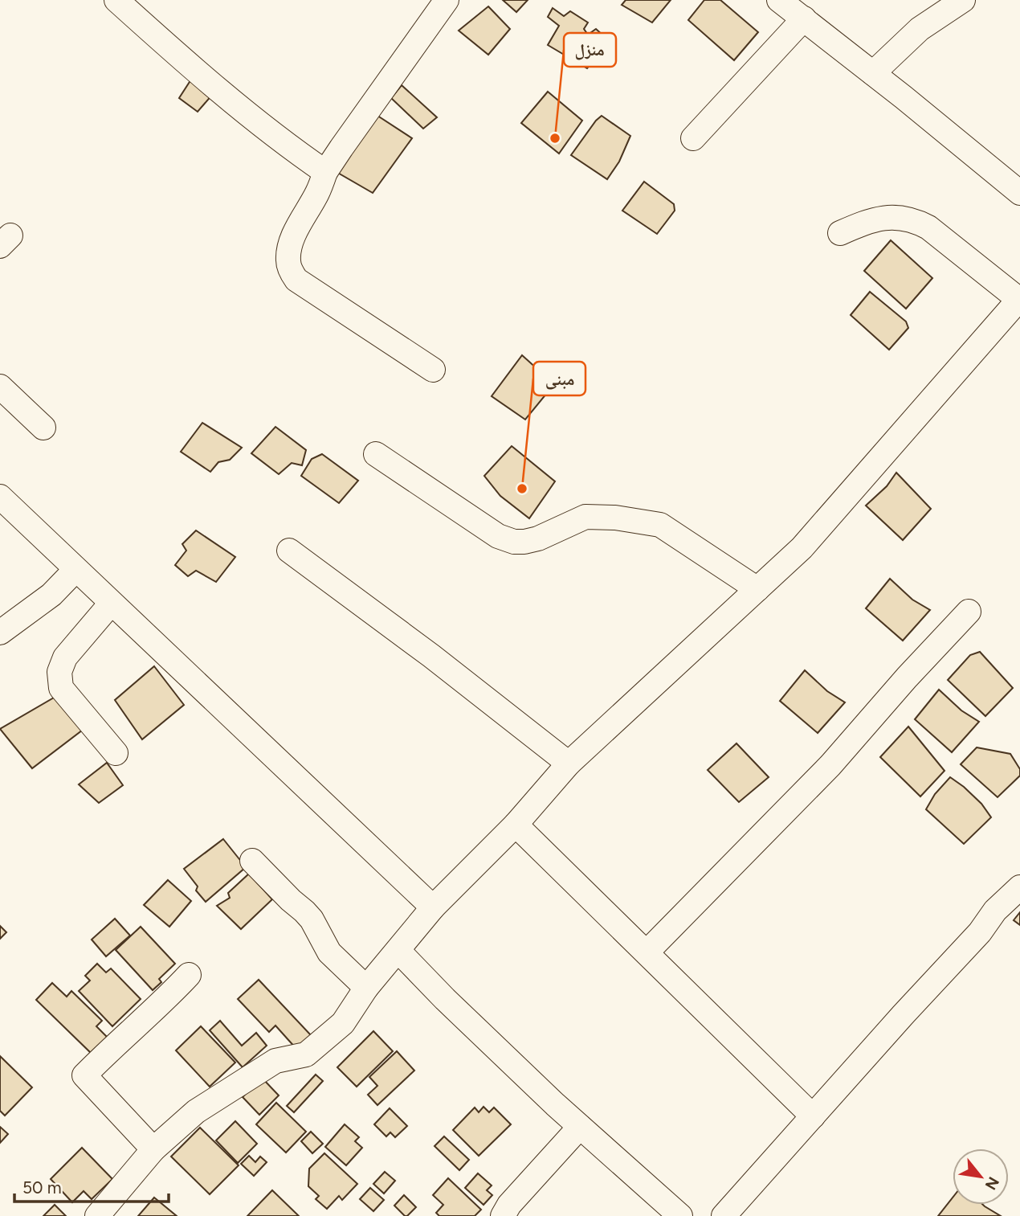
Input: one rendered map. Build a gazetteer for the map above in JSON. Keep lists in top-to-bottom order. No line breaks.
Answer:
{"places":["منزل","مبنى"],"scale_bar":"50 m","north":"bottom right"}
